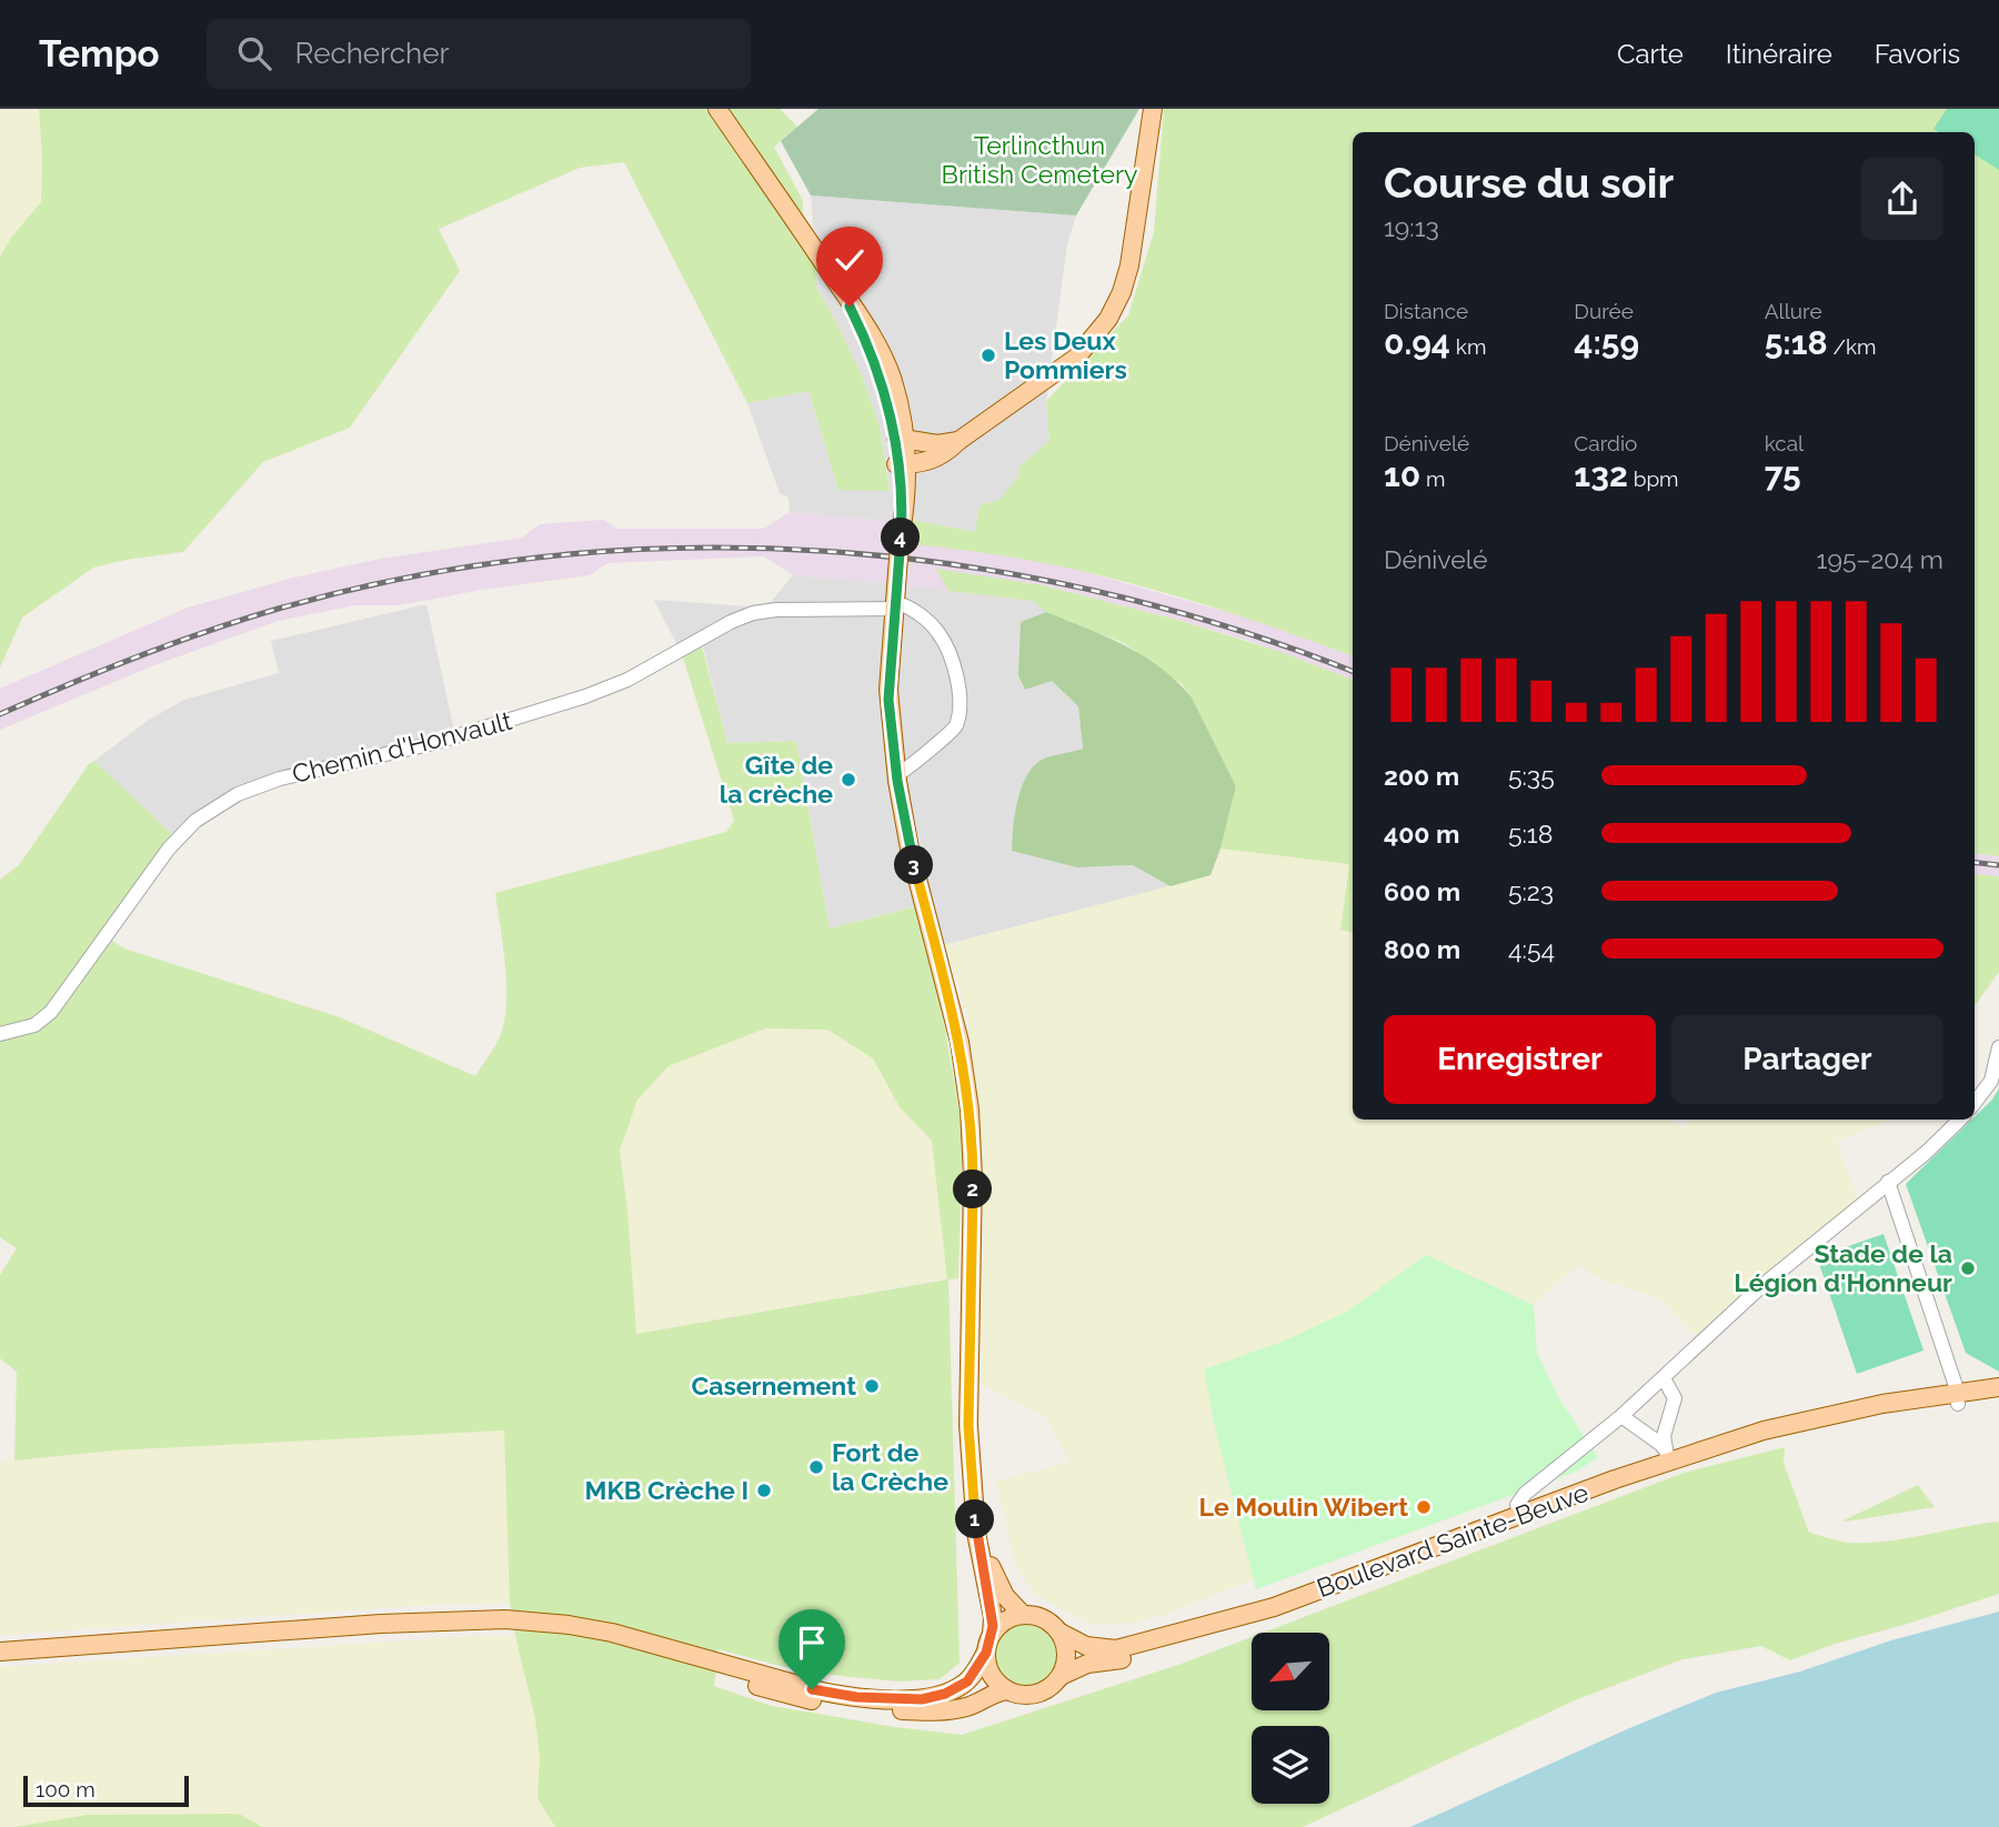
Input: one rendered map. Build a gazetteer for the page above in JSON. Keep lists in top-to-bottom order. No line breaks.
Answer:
{"streets":{"main road":["Boulevard Sainte-Beuve"],"street":["Chemin d'Honvault"]},"parks":["Terlincthun British Cemetery"],"places":["Les Deux Pommiers","Gîte de la crèche","Stade de la Légion d'Honneur","Casernement","Fort de la Crèche","MKB Crèche I","Le Moulin Wibert"],"scale_bar":"100 m","north":"bottom left","page":{"header":"Tempo","search":"Rechercher","nav":["Carte","Itinéraire","Favoris"],"heading":["Course du soir","19:13"],"stats":[["Distance","0.94 km"],["Durée","4:59"],["Allure","5:18 /km"],["Dénivelé","10 m"],["Cardio","132 bpm"],["kcal","75"]],"pins":["4","3","2","1"],"chart":["Dénivelé","195–204 m"],"list":[{"name":"200 m","note":"5:35"},{"name":"400 m","note":"5:18"},{"name":"600 m","note":"5:23"},{"name":"800 m","note":"4:54"}],"buttons":["Enregistrer","Partager"],"scale":"100 m"}}
